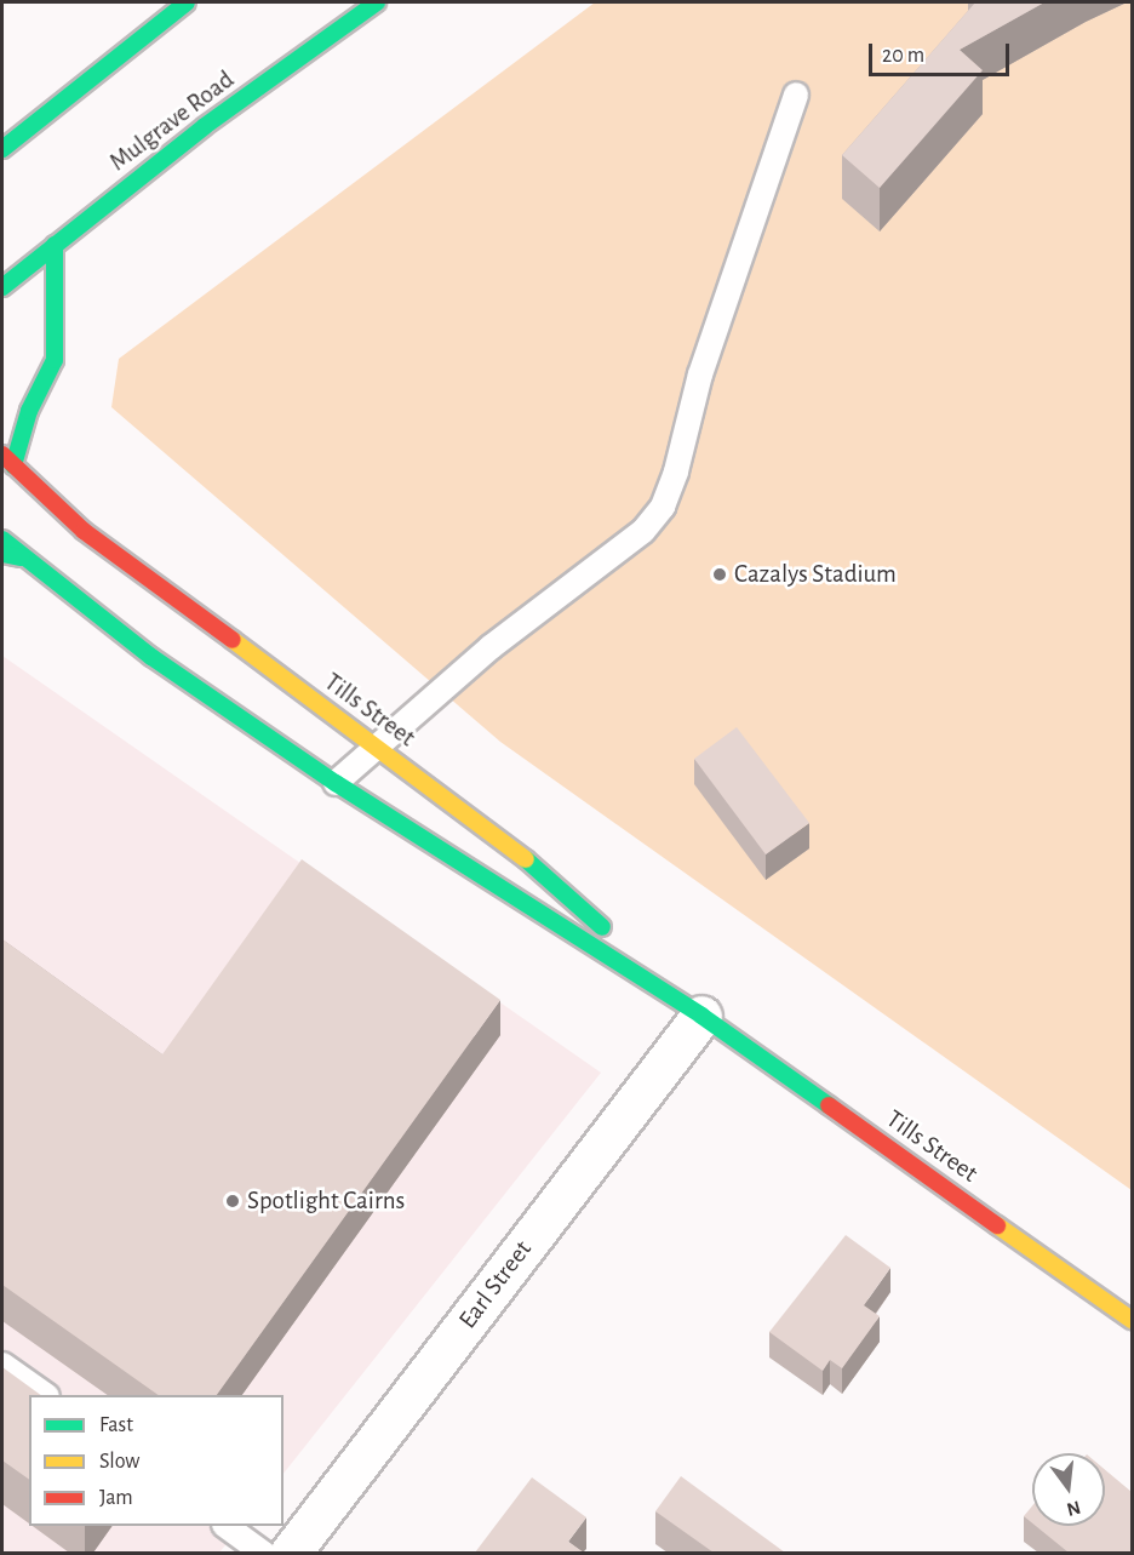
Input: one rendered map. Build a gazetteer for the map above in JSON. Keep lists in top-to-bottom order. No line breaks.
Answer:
{"streets":{"street":["Mulgrave Road","Tills Street","Earl Street"]},"crossings":[["Tills Street","Earl Street"]],"places":["Cazalys Stadium","Spotlight Cairns"],"legend":["Fast","Slow","Jam"],"scale_bar":"20 m","north":"bottom"}
